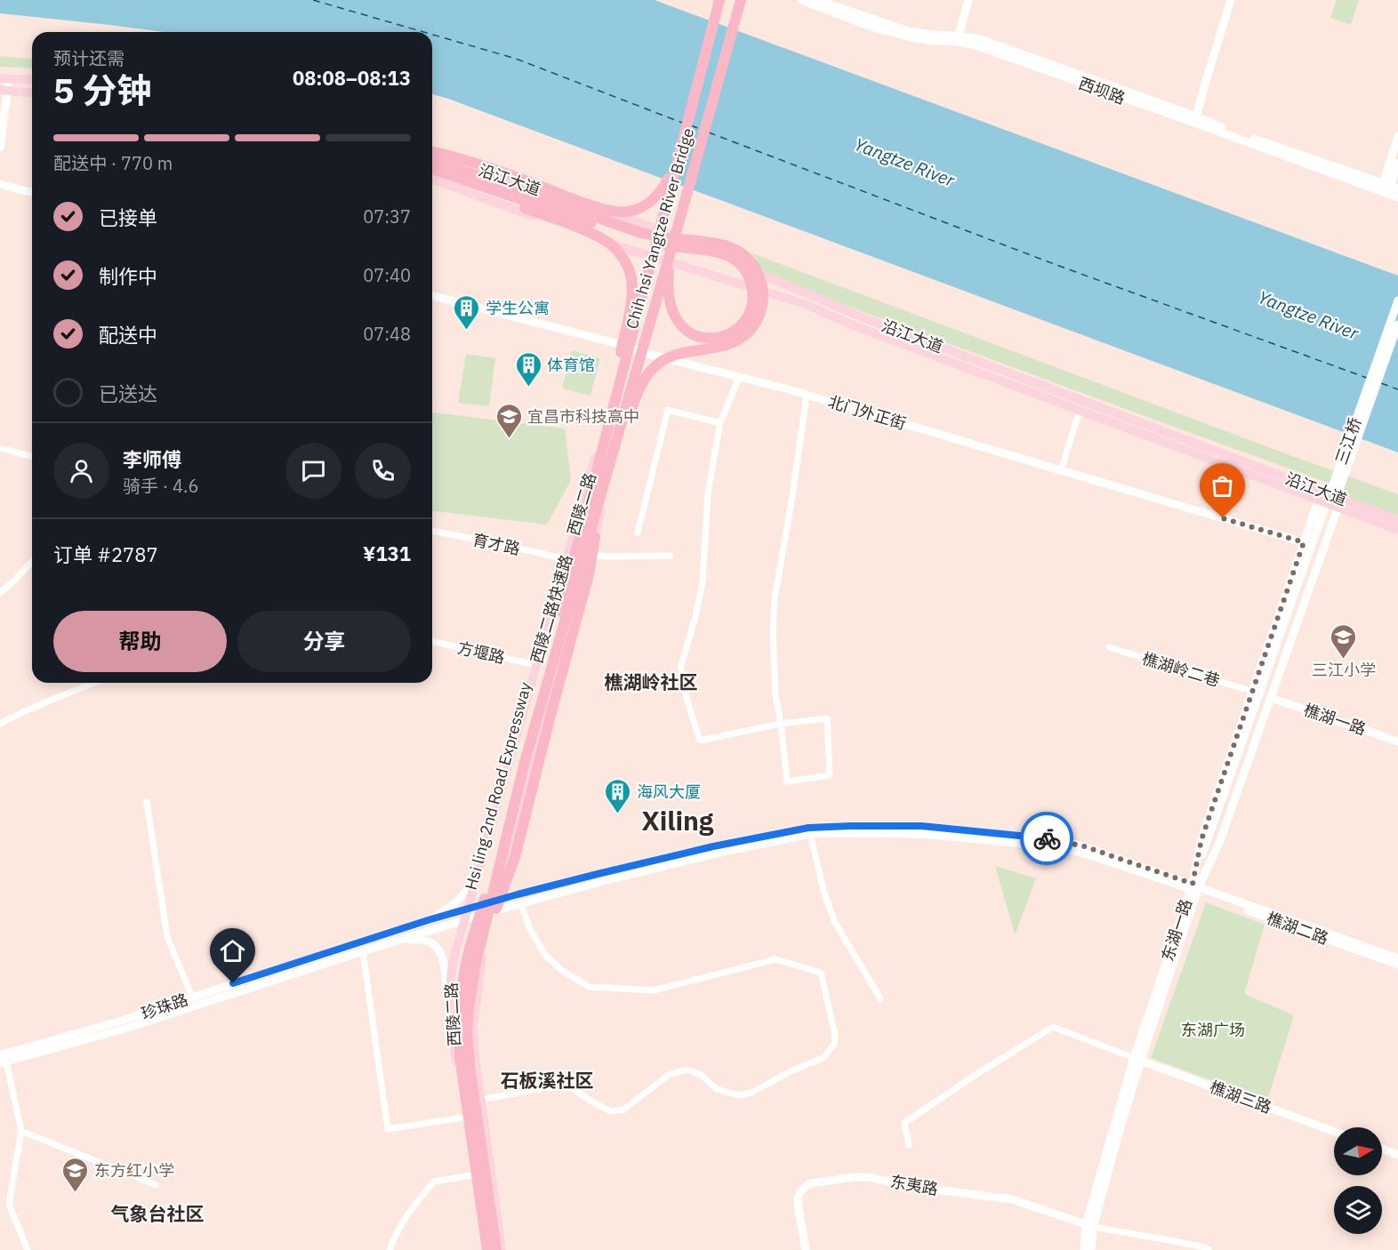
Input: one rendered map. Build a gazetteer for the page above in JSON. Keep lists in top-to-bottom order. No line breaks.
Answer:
{"streets":{"highway":["Chih hsi Yangtze River Bridge","西陵二路快速路","Hsi ling 2nd Road Expressway"],"main road":["西坝路","沿江大道","北门外正街","三江桥","西陵二路","樵湖一路","樵湖二路","东湖一路","珍珠路","樵湖三路","东夷路"],"street":["育才路","方堰路","樵湖岭二巷"]},"crossings":[["沿江大道","Chih hsi Yangtze River Bridge"],["沿江大道","西陵二路"],["沿江大道","东湖一路"],["Chih hsi Yangtze River Bridge","西陵二路"],["Chih hsi Yangtze River Bridge","西陵二路快速路"],["Chih hsi Yangtze River Bridge","Hsi ling 2nd Road Expressway"],["北门外正街","西陵二路"],["北门外正街","东湖一路"],["三江桥","樵湖二路"],["三江桥","东湖一路"],["三江桥","珍珠路"],["西陵二路","育才路"],["西陵二路","方堰路"],["西陵二路","珍珠路"],["樵湖岭二巷","东湖一路"],["樵湖二路","东湖一路"],["樵湖二路","珍珠路"],["东湖一路","珍珠路"]],"districts":["樵湖岭社区","Xiling","石板溪社区","气象台社区"],"water":["Yangtze River"],"parks":["东湖广场"],"places":{"building":["学生公寓","体育馆","海风大厦"],"school or university":["宜昌市科技高中","三江小学","东方红小学"]},"north":"right","page":{"heading":["5 分钟","预计还需","08:08–08:13"],"panel":["李师傅","骑手 · 4.6","订单 #2787","¥131"],"bar":"配送中 · 770 m","list":[["已接单","07:37"],["制作中","07:40"],["配送中","07:48"],"已送达"],"buttons":["帮助","分享"]}}
